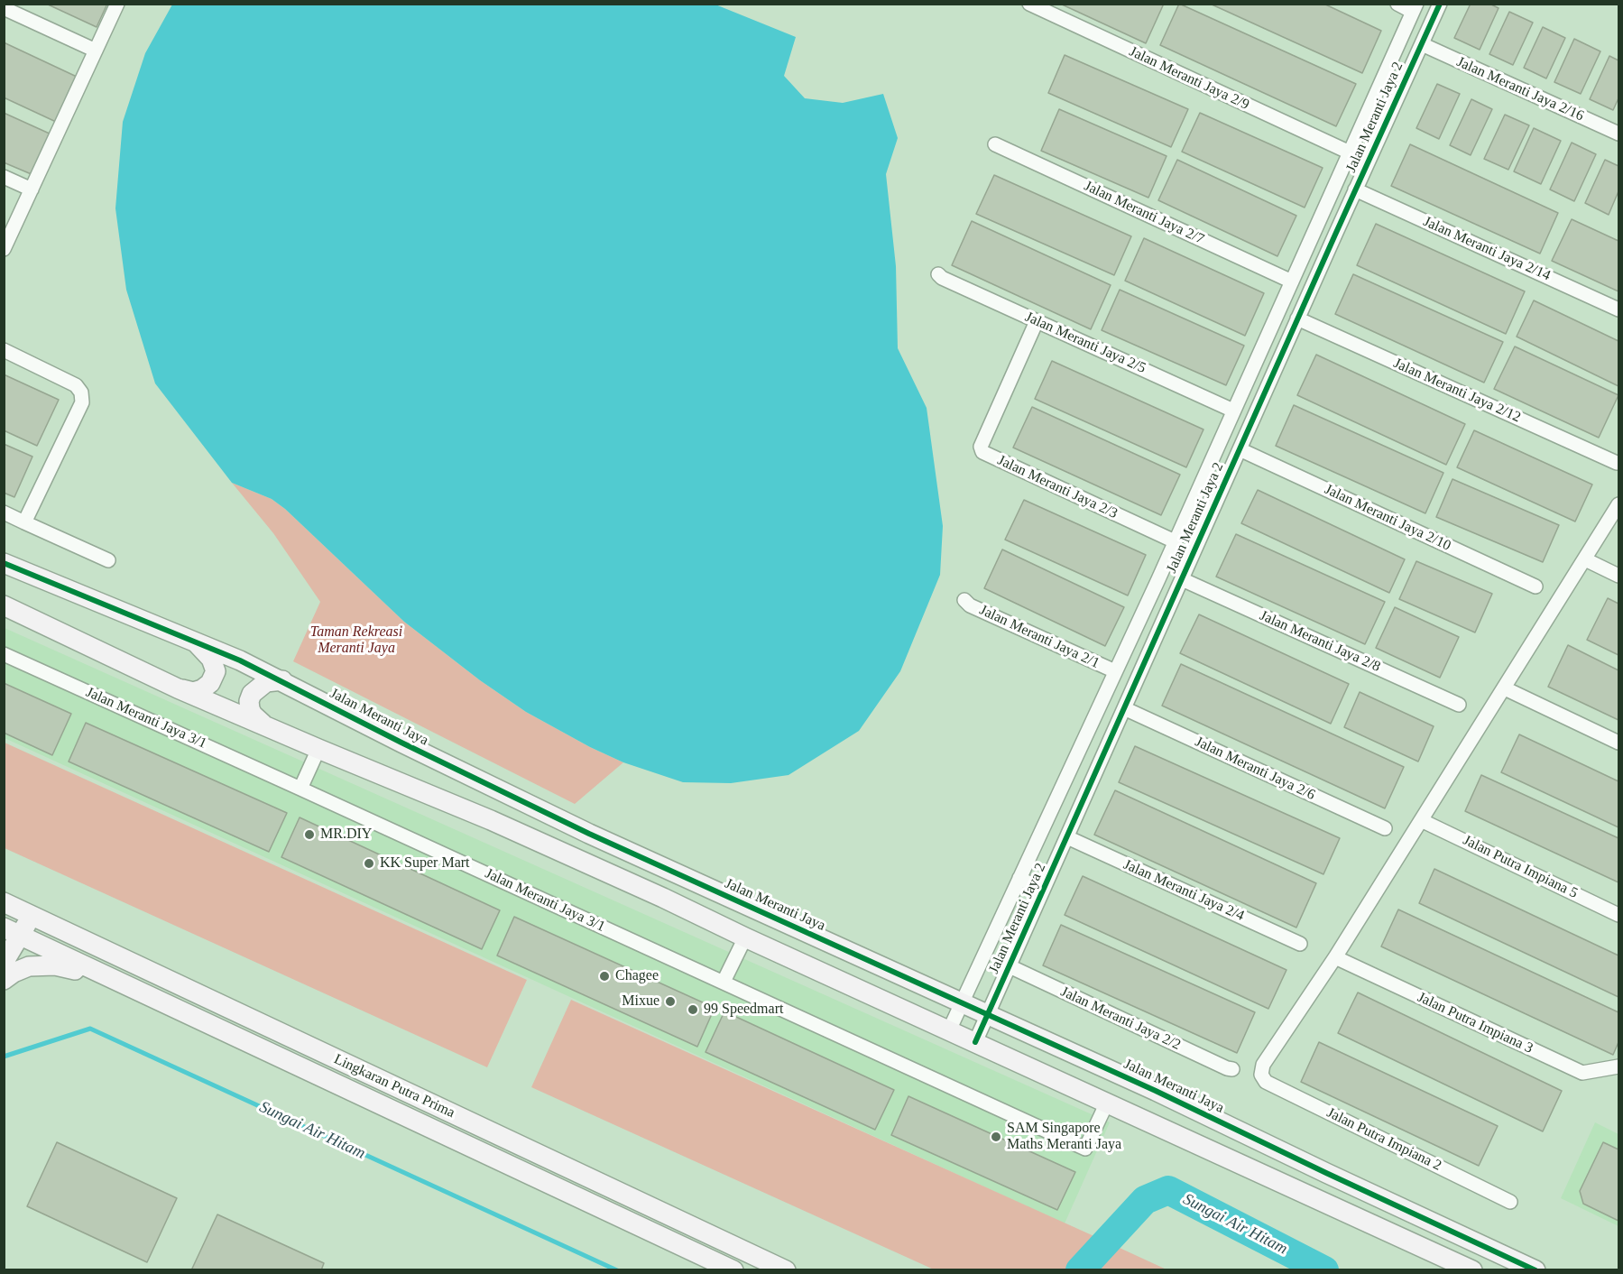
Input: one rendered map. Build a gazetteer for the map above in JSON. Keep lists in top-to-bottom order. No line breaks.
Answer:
{"streets":{"street":["Jalan Meranti Jaya 2/9","Jalan Meranti Jaya 2/16","Jalan Meranti Jaya 2","Jalan Meranti Jaya 2/7","Jalan Meranti Jaya 2/14","Jalan Meranti Jaya 2/5","Jalan Meranti Jaya 2/12","Jalan Meranti Jaya 2/3","Jalan Meranti Jaya 2/10","Jalan Meranti Jaya 2/1","Jalan Meranti Jaya 2/8","Jalan Meranti Jaya","Jalan Meranti Jaya 3/1","Jalan Meranti Jaya 2/6","Jalan Putra Impiana 5","Jalan Meranti Jaya 2/4","Jalan Meranti Jaya 2/2","Jalan Putra Impiana 3","Lingkaran Putra Prima","Jalan Putra Impiana 2"]},"crossings":[["Jalan Meranti Jaya 2/9","Jalan Meranti Jaya 2"],["Jalan Meranti Jaya 2/16","Jalan Meranti Jaya 2"],["Jalan Meranti Jaya 2","Jalan Meranti Jaya 2/7"],["Jalan Meranti Jaya 2","Jalan Meranti Jaya 2/14"],["Jalan Meranti Jaya 2","Jalan Meranti Jaya 2/5"],["Jalan Meranti Jaya 2","Jalan Meranti Jaya 2/12"],["Jalan Meranti Jaya 2","Jalan Meranti Jaya 2/3"],["Jalan Meranti Jaya 2","Jalan Meranti Jaya 2/10"],["Jalan Meranti Jaya 2","Jalan Meranti Jaya 2/1"],["Jalan Meranti Jaya 2","Jalan Meranti Jaya 2/8"],["Jalan Meranti Jaya 2","Jalan Meranti Jaya"],["Jalan Meranti Jaya 2","Jalan Meranti Jaya 2/6"],["Jalan Meranti Jaya 2","Jalan Meranti Jaya 2/4"],["Jalan Meranti Jaya 2","Jalan Meranti Jaya 2/2"],["Jalan Meranti Jaya 2/5","Jalan Meranti Jaya 2/3"],["Jalan Putra Impiana 3","Jalan Putra Impiana 2"]],"water":["Sungai Air Hitam"],"parks":["Taman Rekreasi Meranti Jaya"],"places":["MR.DIY","KK Super Mart","Chagee","Mixue","99 Speedmart","SAM Singapore Maths Meranti Jaya"]}
